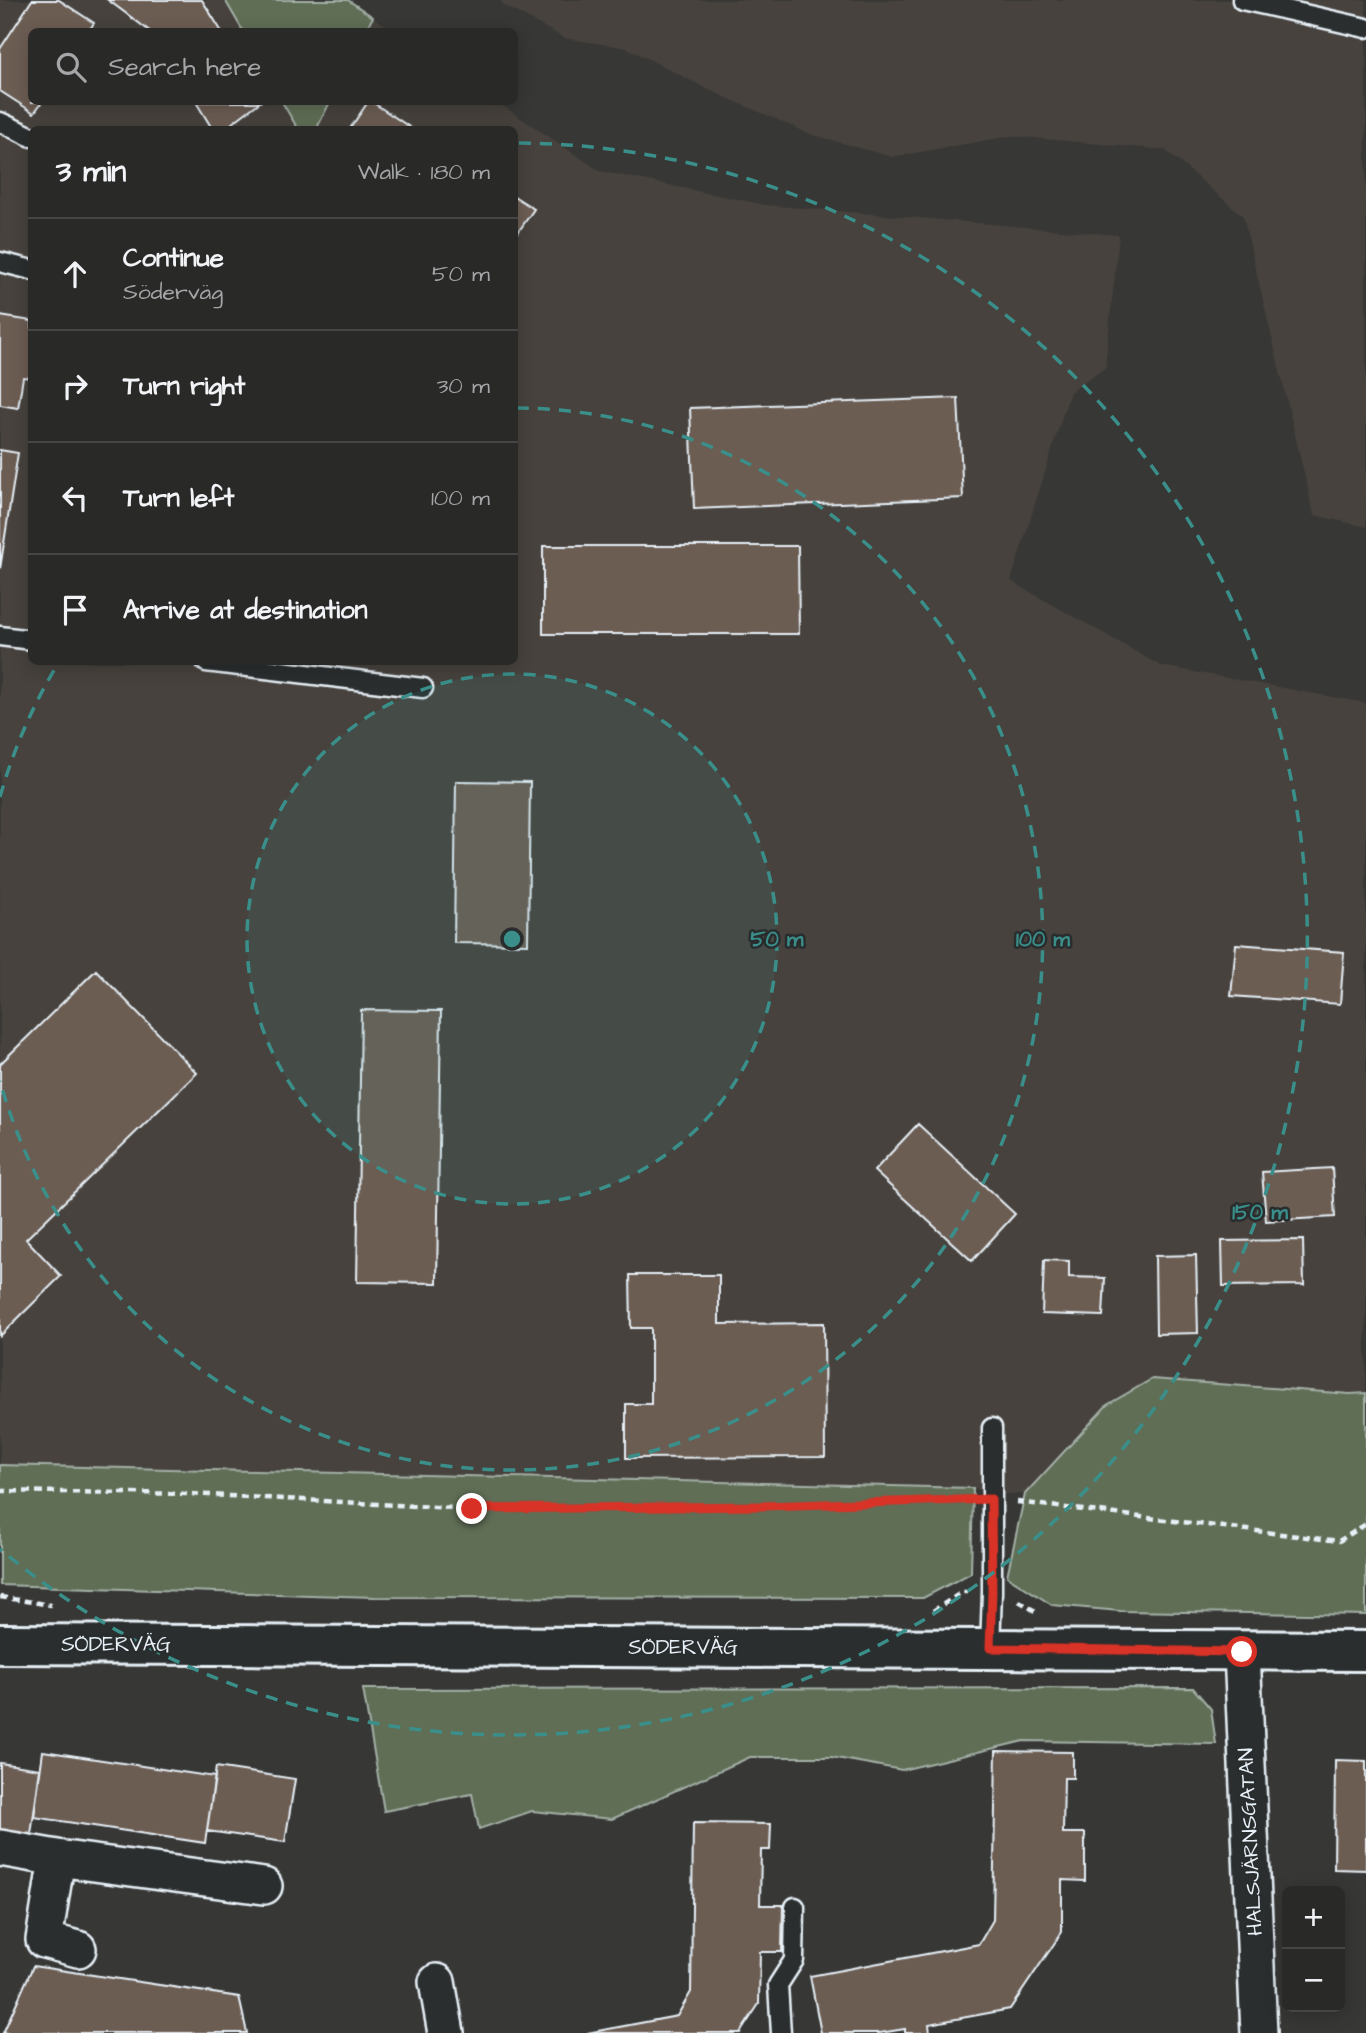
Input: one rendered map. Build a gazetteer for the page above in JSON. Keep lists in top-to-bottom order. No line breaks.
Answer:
{"streets":{"main road":["SÖDERVÄG"],"street":["HALSJÄRNSGATAN"]},"crossings":[["SÖDERVÄG","HALSJÄRNSGATAN"]],"page":{"search":"Search here","heading":["3 min","Walk · 180 m"],"list":[["Continue","Söderväg","50 m"],["Turn right","30 m"],["Turn left","100 m"],"Arrive at destination"],"map_buttons":["+","−"]},"rings":["50 m","100 m","150 m"]}
